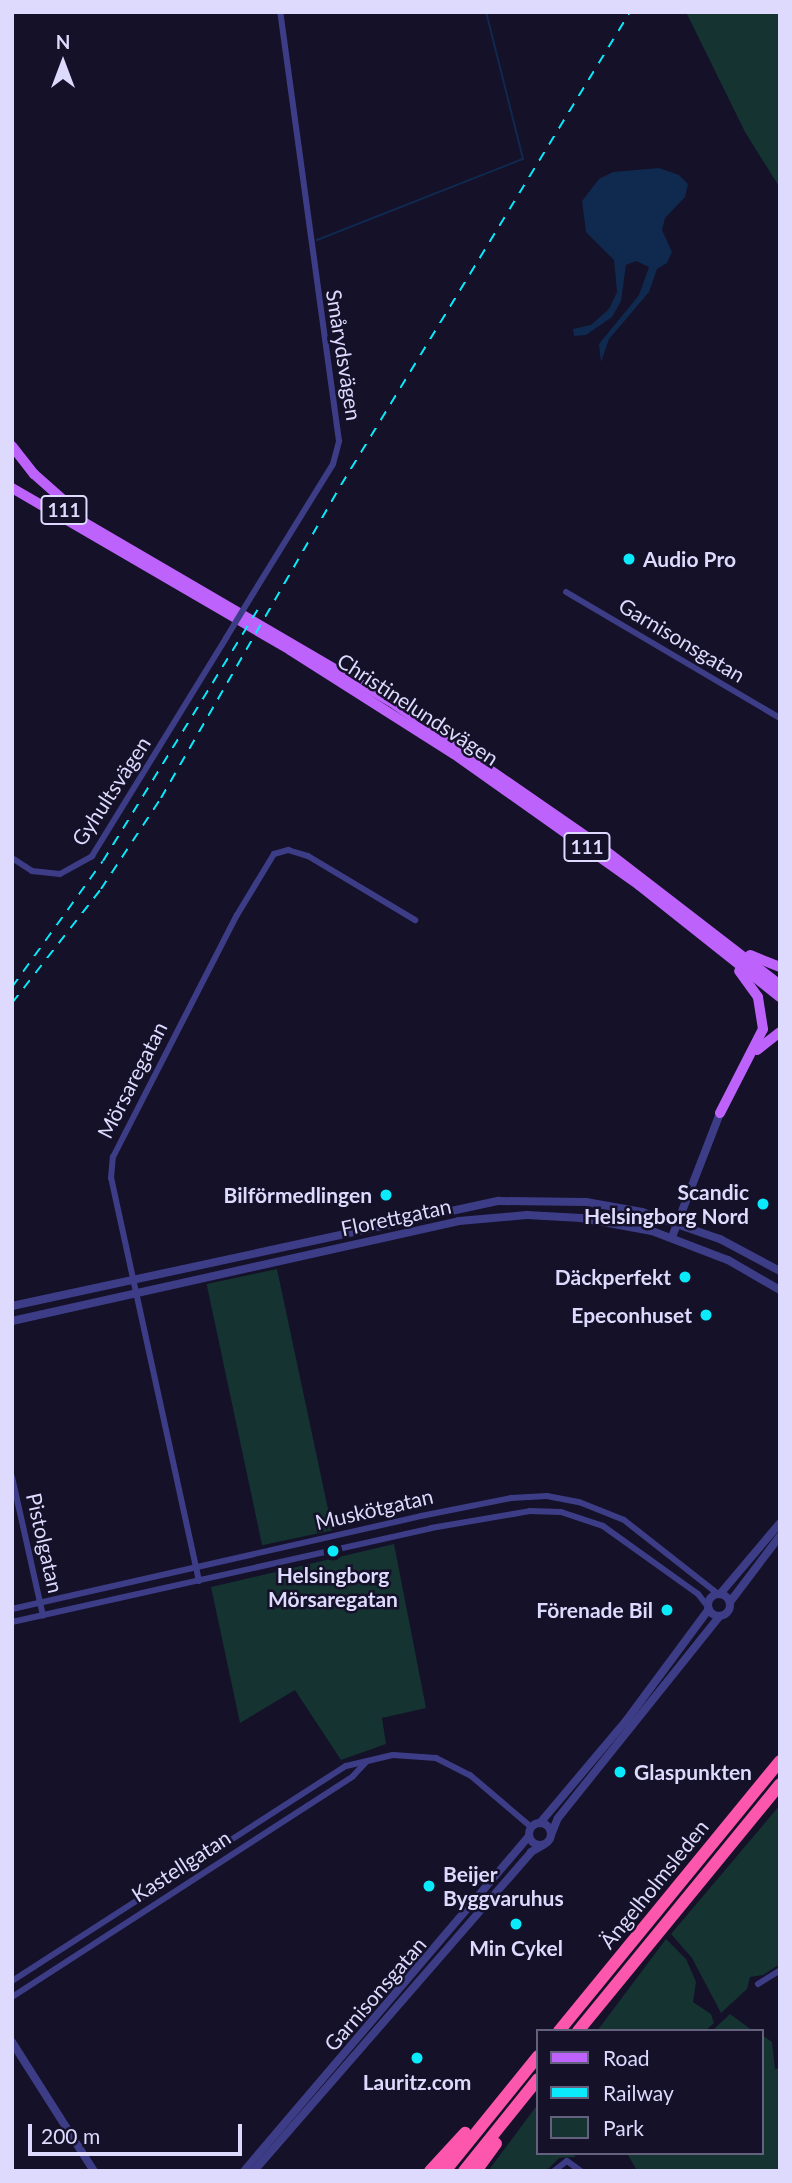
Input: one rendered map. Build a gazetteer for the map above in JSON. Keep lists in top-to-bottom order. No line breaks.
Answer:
{"streets":{"highway":["Ängelholmsleden"],"main road":["111","Christinelundsvägen"],"street":["Smårydsvägen","Garnisonsgatan","Gyhultsvägen","Mörsaregatan","Florettgatan","Muskötgatan","Pistolgatan","Kastellgatan"]},"crossings":[["Smårydsvägen","Gyhultsvägen"],["Garnisonsgatan","Muskötgatan"],["Garnisonsgatan","Kastellgatan"],["Mörsaregatan","Florettgatan"],["Mörsaregatan","Muskötgatan"],["Muskötgatan","Pistolgatan"]],"places":["Audio Pro","Bilförmedlingen","Scandic Helsingborg Nord","Däckperfekt","Epeconhuset","Helsingborg Mörsaregatan","Förenade Bil","Glaspunkten","Beijer Byggvaruhus","Min Cykel","Lauritz.com"],"legend":["Road","Railway","Park"],"scale_bar":"200 m","north":"top"}
